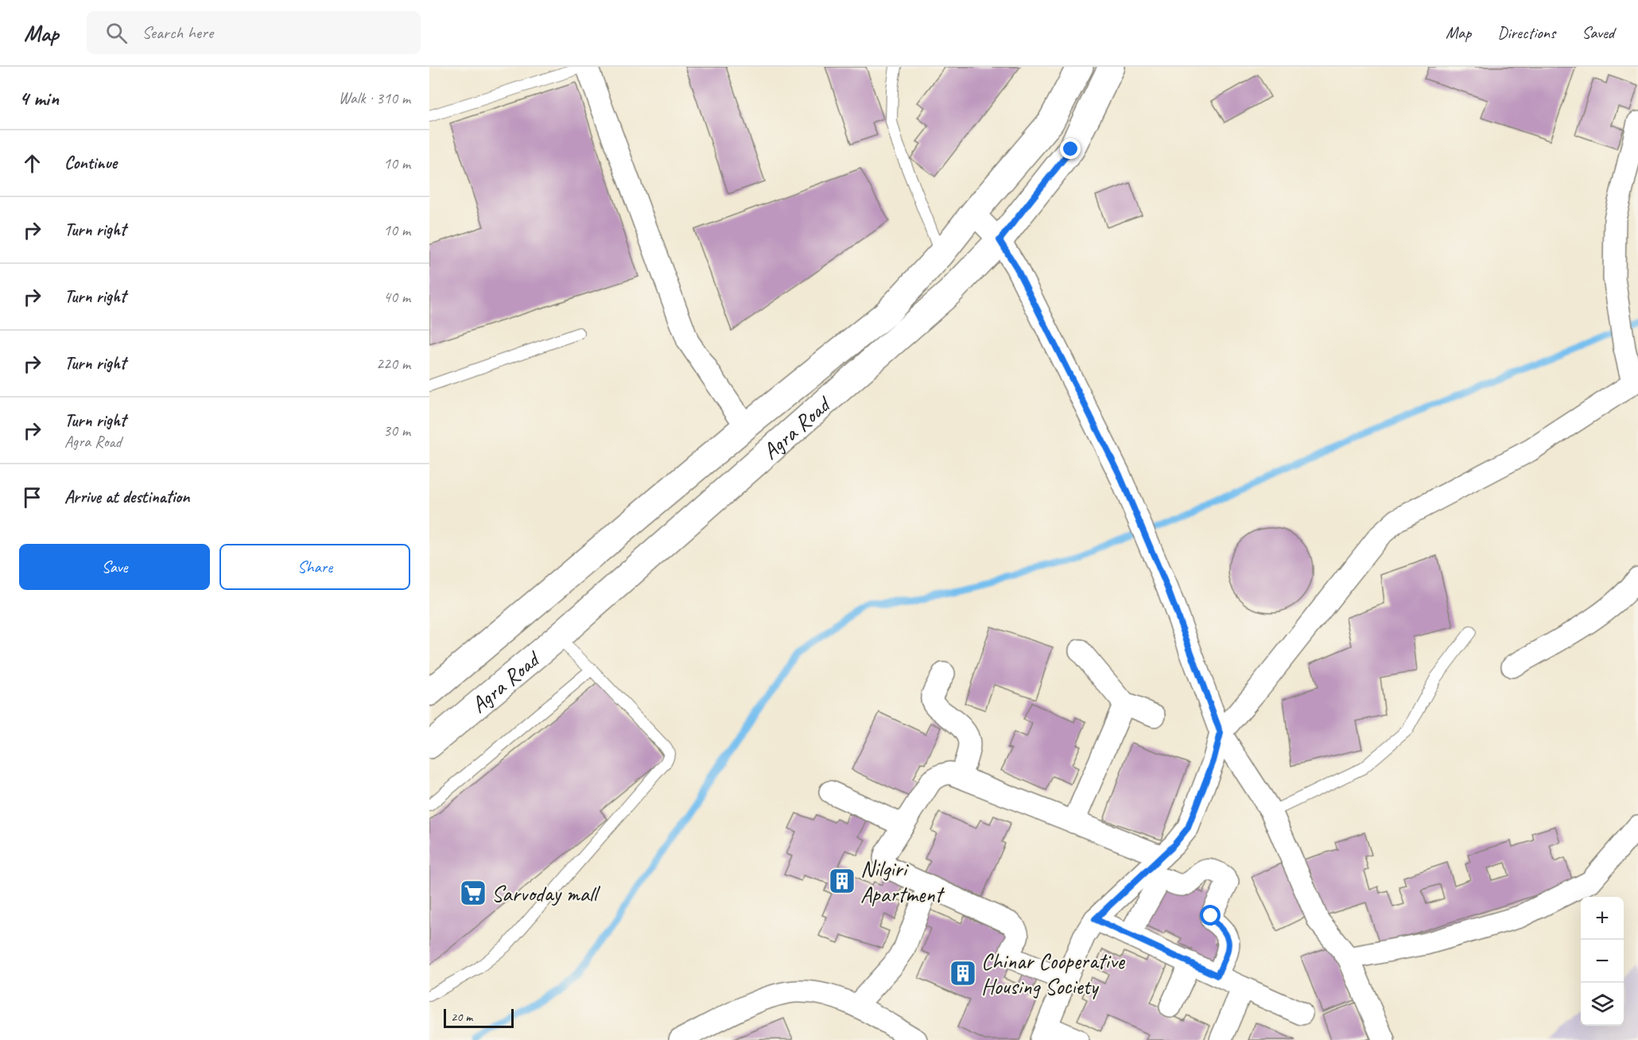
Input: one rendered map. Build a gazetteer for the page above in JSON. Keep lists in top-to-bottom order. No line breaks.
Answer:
{"streets":{"main road":["Agra Road"]},"places":{"building":["Nilgiri Apartment","Chinar Cooperative Housing Society"],"supermarket":["Sarvoday mall"]},"scale_bar":"20 m","page":{"header":"Map","search":"Search here","nav":["Map","Directions","Saved"],"heading":["4 min","Walk · 310 m"],"list":[["Continue","10 m"],["Turn right","10 m"],["Turn right","40 m"],["Turn right","220 m"],["Turn right","Agra Road","30 m"],"Arrive at destination"],"buttons":["Save","Share"],"map_buttons":["+","−"],"scale":"20 m"}}
